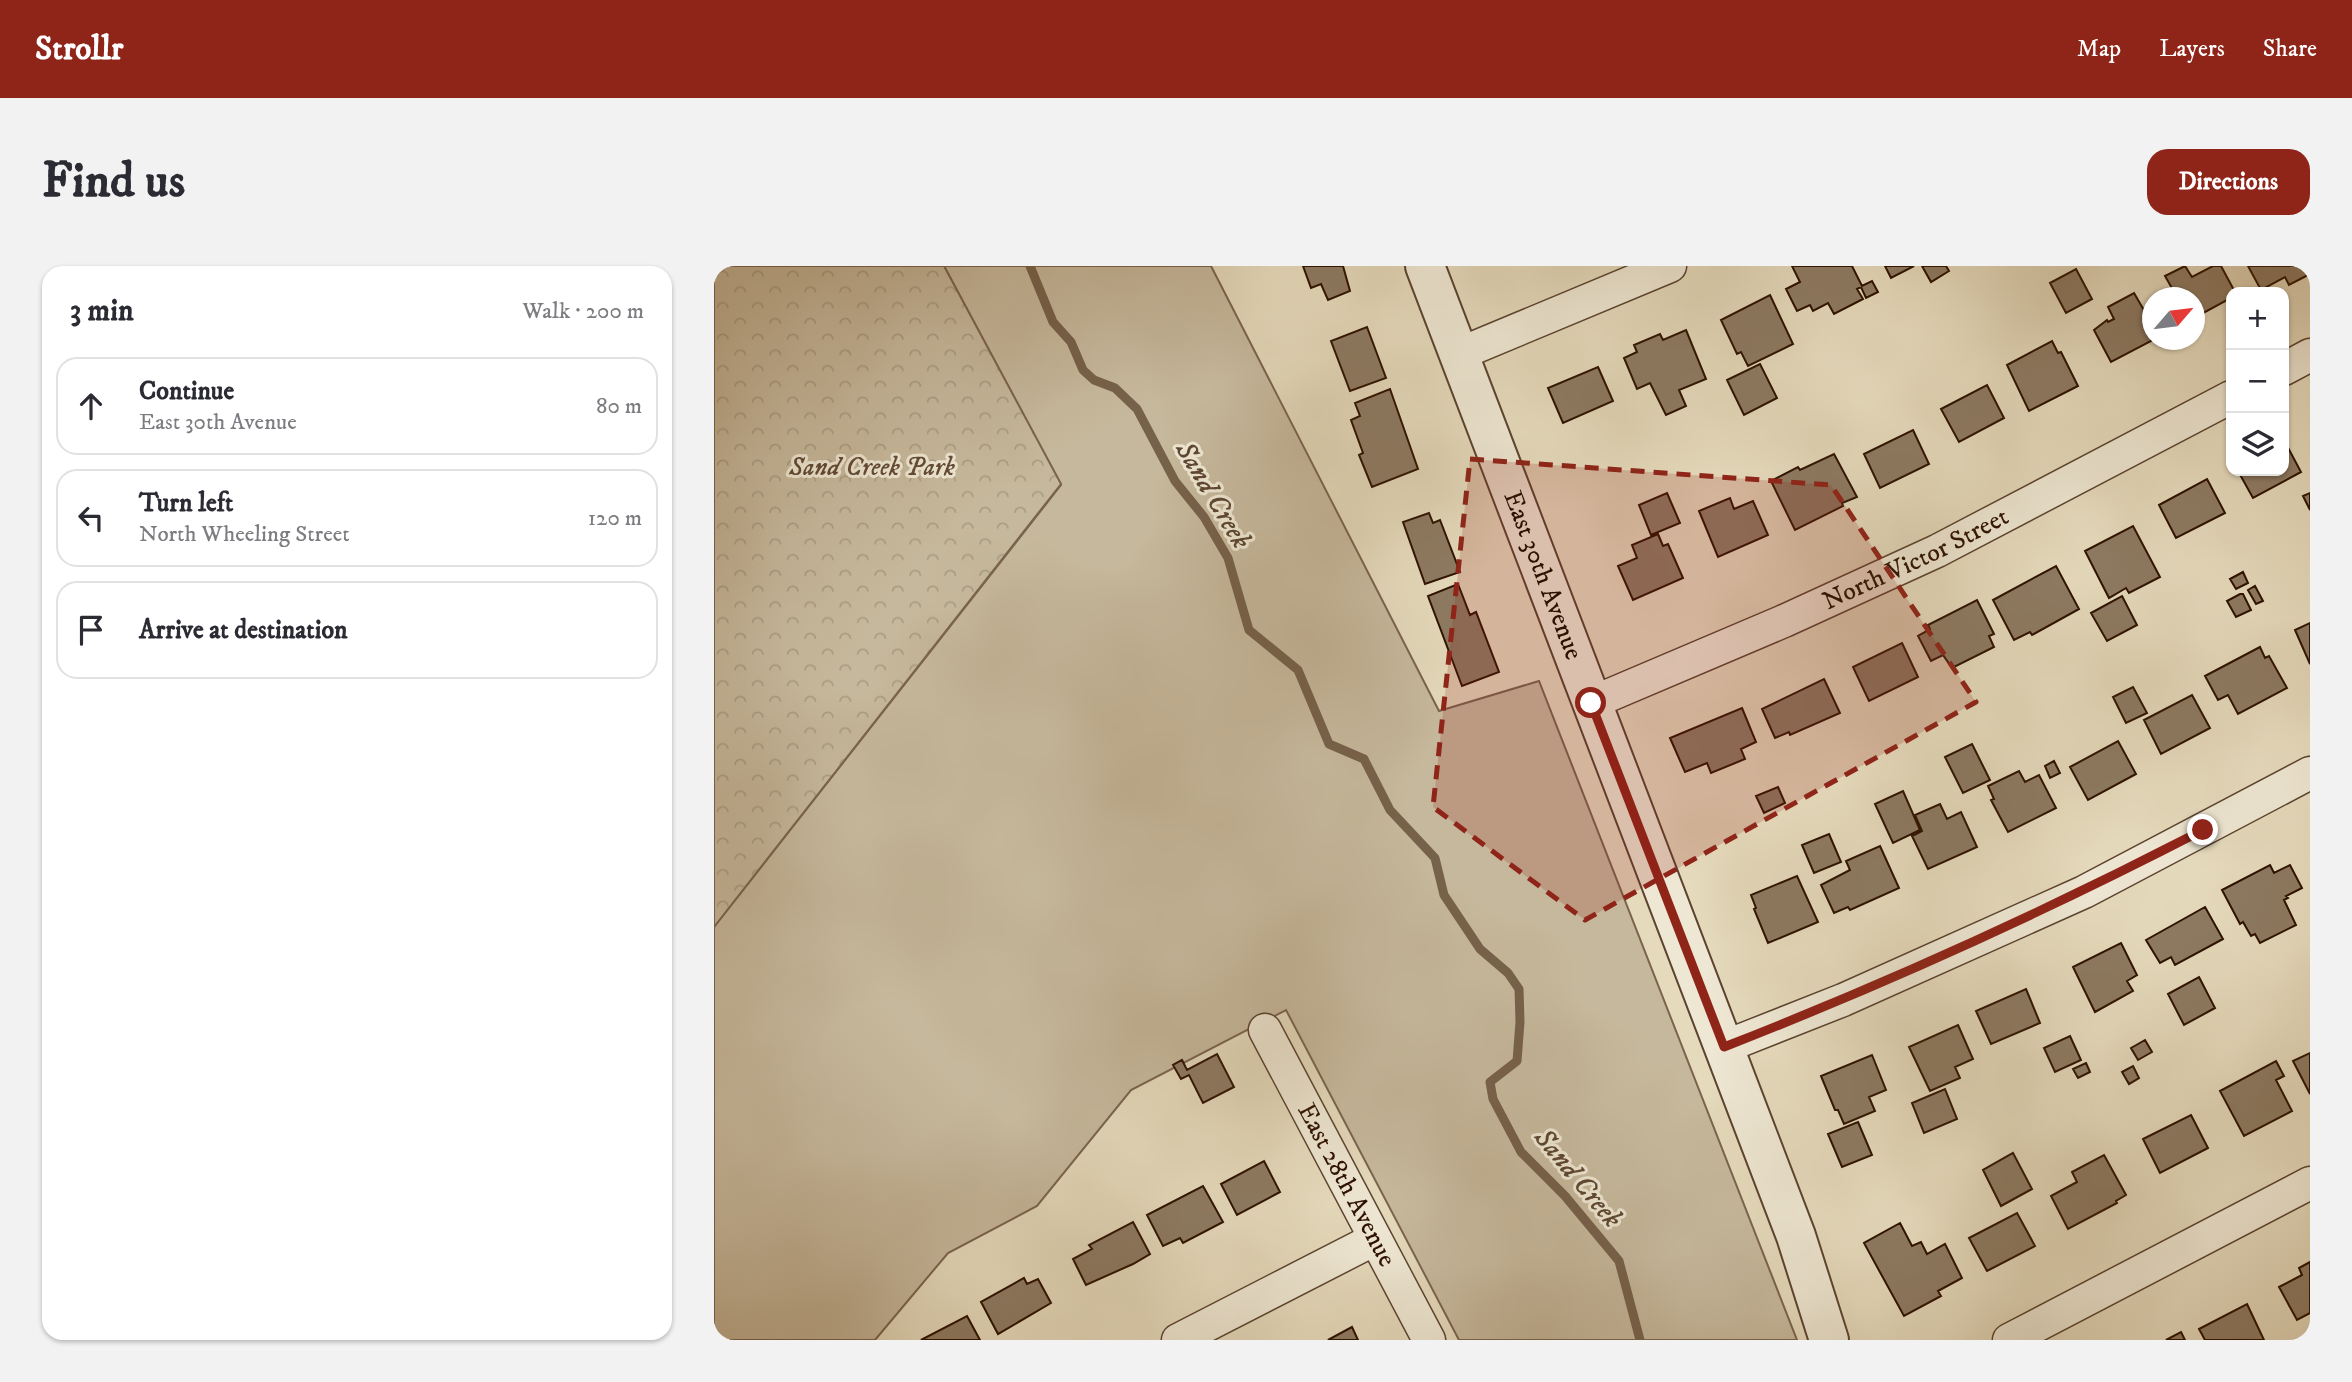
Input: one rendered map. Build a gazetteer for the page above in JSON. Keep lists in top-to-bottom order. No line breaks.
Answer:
{"streets":{"street":["North Victor Street","East 30th Avenue","East 28th Avenue"]},"crossings":[["North Victor Street","East 30th Avenue"]],"water":["Sand Creek"],"parks":["Sand Creek Park"],"north":"top right","page":{"header":"Strollr","nav":["Map","Layers","Share"],"buttons":"Directions","title":"Find us","heading":["3 min","Walk · 200 m"],"map_buttons":["+","−"],"list":[["Continue","East 30th Avenue","80 m"],["Turn left","North Wheeling Street","120 m"],"Arrive at destination"]}}
